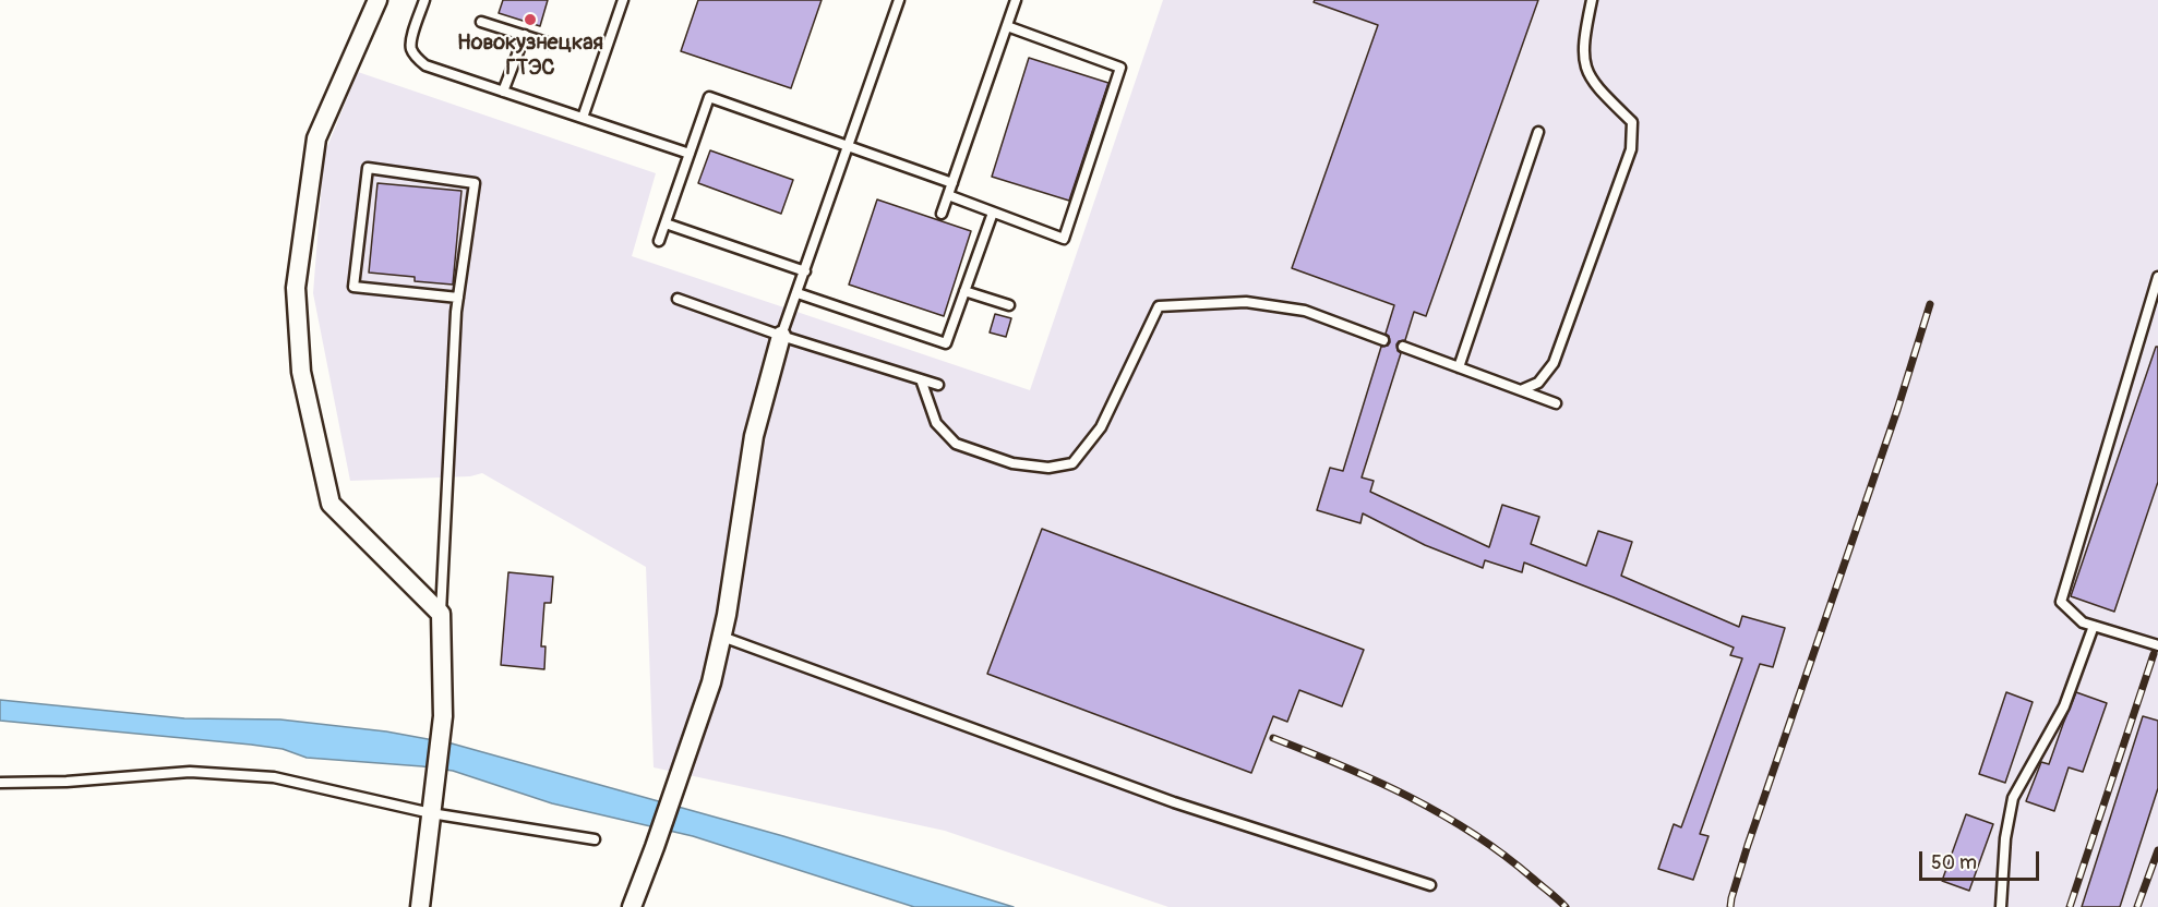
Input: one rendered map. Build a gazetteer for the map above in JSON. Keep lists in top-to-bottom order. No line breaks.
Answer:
{"places":["Новокузнецкая ГТЭС"],"scale_bar":"50 m"}
